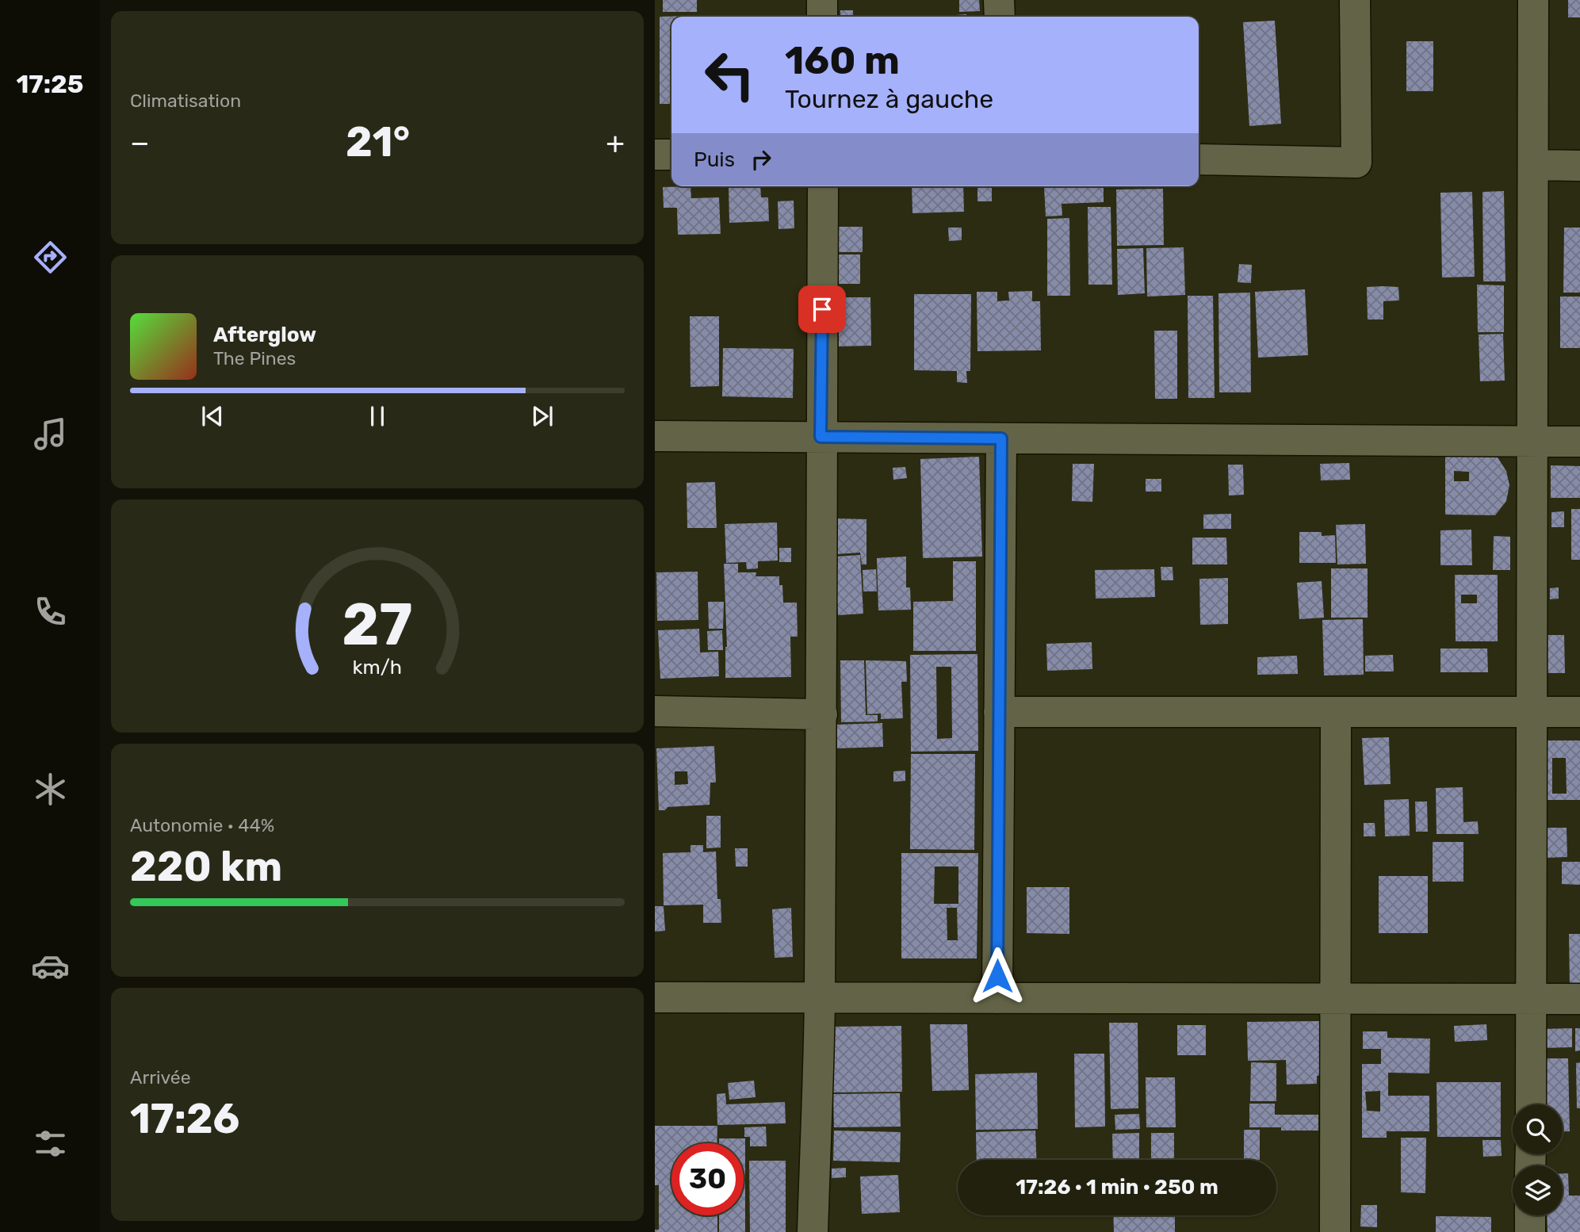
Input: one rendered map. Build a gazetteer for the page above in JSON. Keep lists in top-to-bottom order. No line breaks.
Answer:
{"page":{"tabs":"17:25","tile":["Climatisation",["Autonomie · 44%","220 km"],["Arrivée","17:26"]],"turn":["160 m","Tournez à gauche"],"heat":["−","21°","+"],"then":"Puis","song":["Afterglow","The Pines"],"limit":"30","trip":"17:26 · 1 min · 250 m","gauge":["27","km/h"]}}
